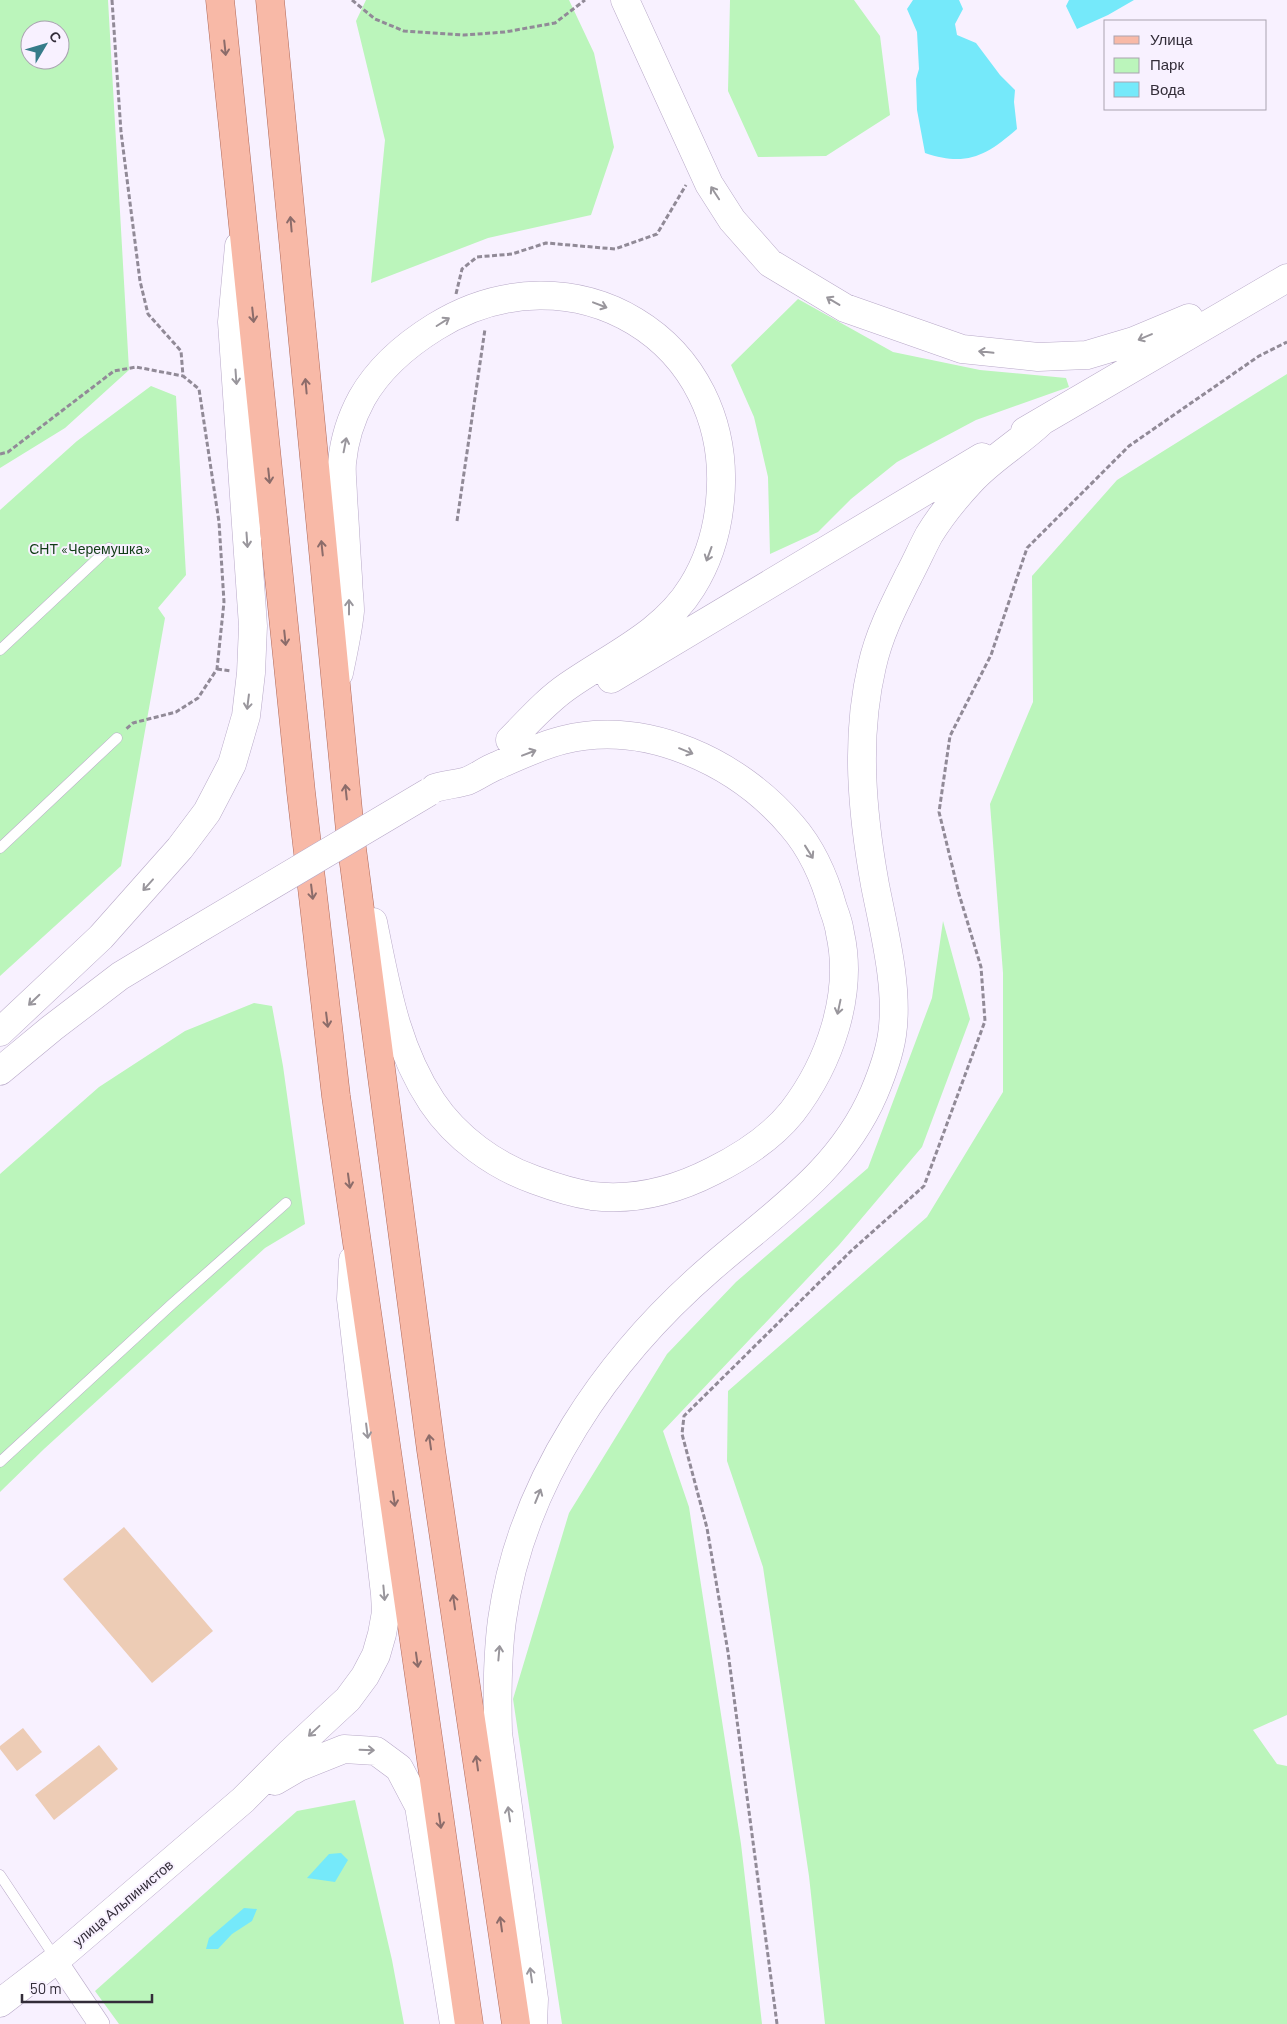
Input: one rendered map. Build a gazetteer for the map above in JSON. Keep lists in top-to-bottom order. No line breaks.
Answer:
{"streets":{"main road":["улица Альпинистов"]},"parks":["СНТ «Черемушка»"],"legend":["Улица","Парк","Вода"],"scale_bar":"50 m","north":"top right"}
